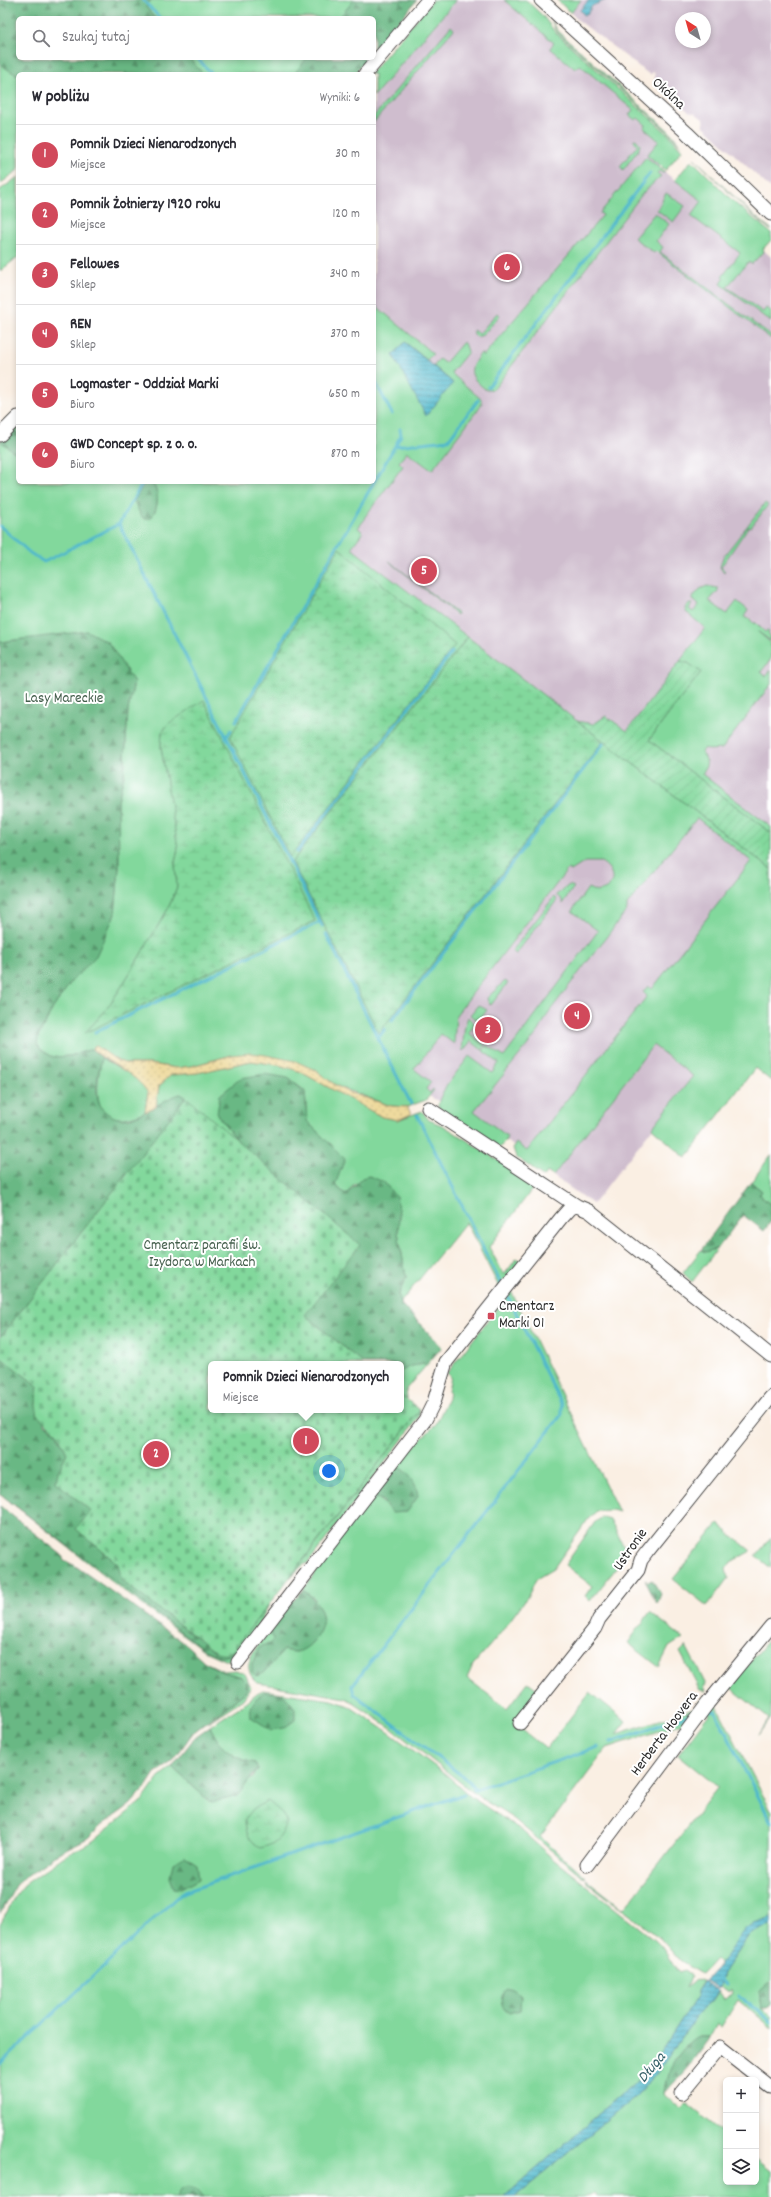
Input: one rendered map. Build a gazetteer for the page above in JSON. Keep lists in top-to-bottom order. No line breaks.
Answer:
{"streets":{"street":["Okólna","Ustronie","Herberta Hoovera"]},"water":["Długa"],"parks":["Lasy Mareckie","Cmentarz parafii św. Izydora w Markach"],"places":{"transit":["Cmentarz Marki 01"]},"north":"top left","page":{"search":"Szukaj tutaj","heading":["W pobliżu","Wyniki: 6"],"list":[{"mark":"1","name":"Pomnik Dzieci Nienarodzonych","note":"Miejsce","value":"30 m"},{"mark":"2","name":"Pomnik Żołnierzy 1920 roku","note":"Miejsce","value":"120 m"},{"mark":"3","name":"Fellowes","note":"Sklep","value":"340 m"},{"mark":"4","name":"REN","note":"Sklep","value":"370 m"},{"mark":"5","name":"Logmaster - Oddział Marki","note":"Biuro","value":"650 m"},{"mark":"6","name":"GWD Concept sp. z o. o.","note":"Biuro","value":"870 m"}],"pins":["6","5","4","3","1","2"],"popup":["Pomnik Dzieci Nienarodzonych","Miejsce"],"map_buttons":["+","−"]}}
